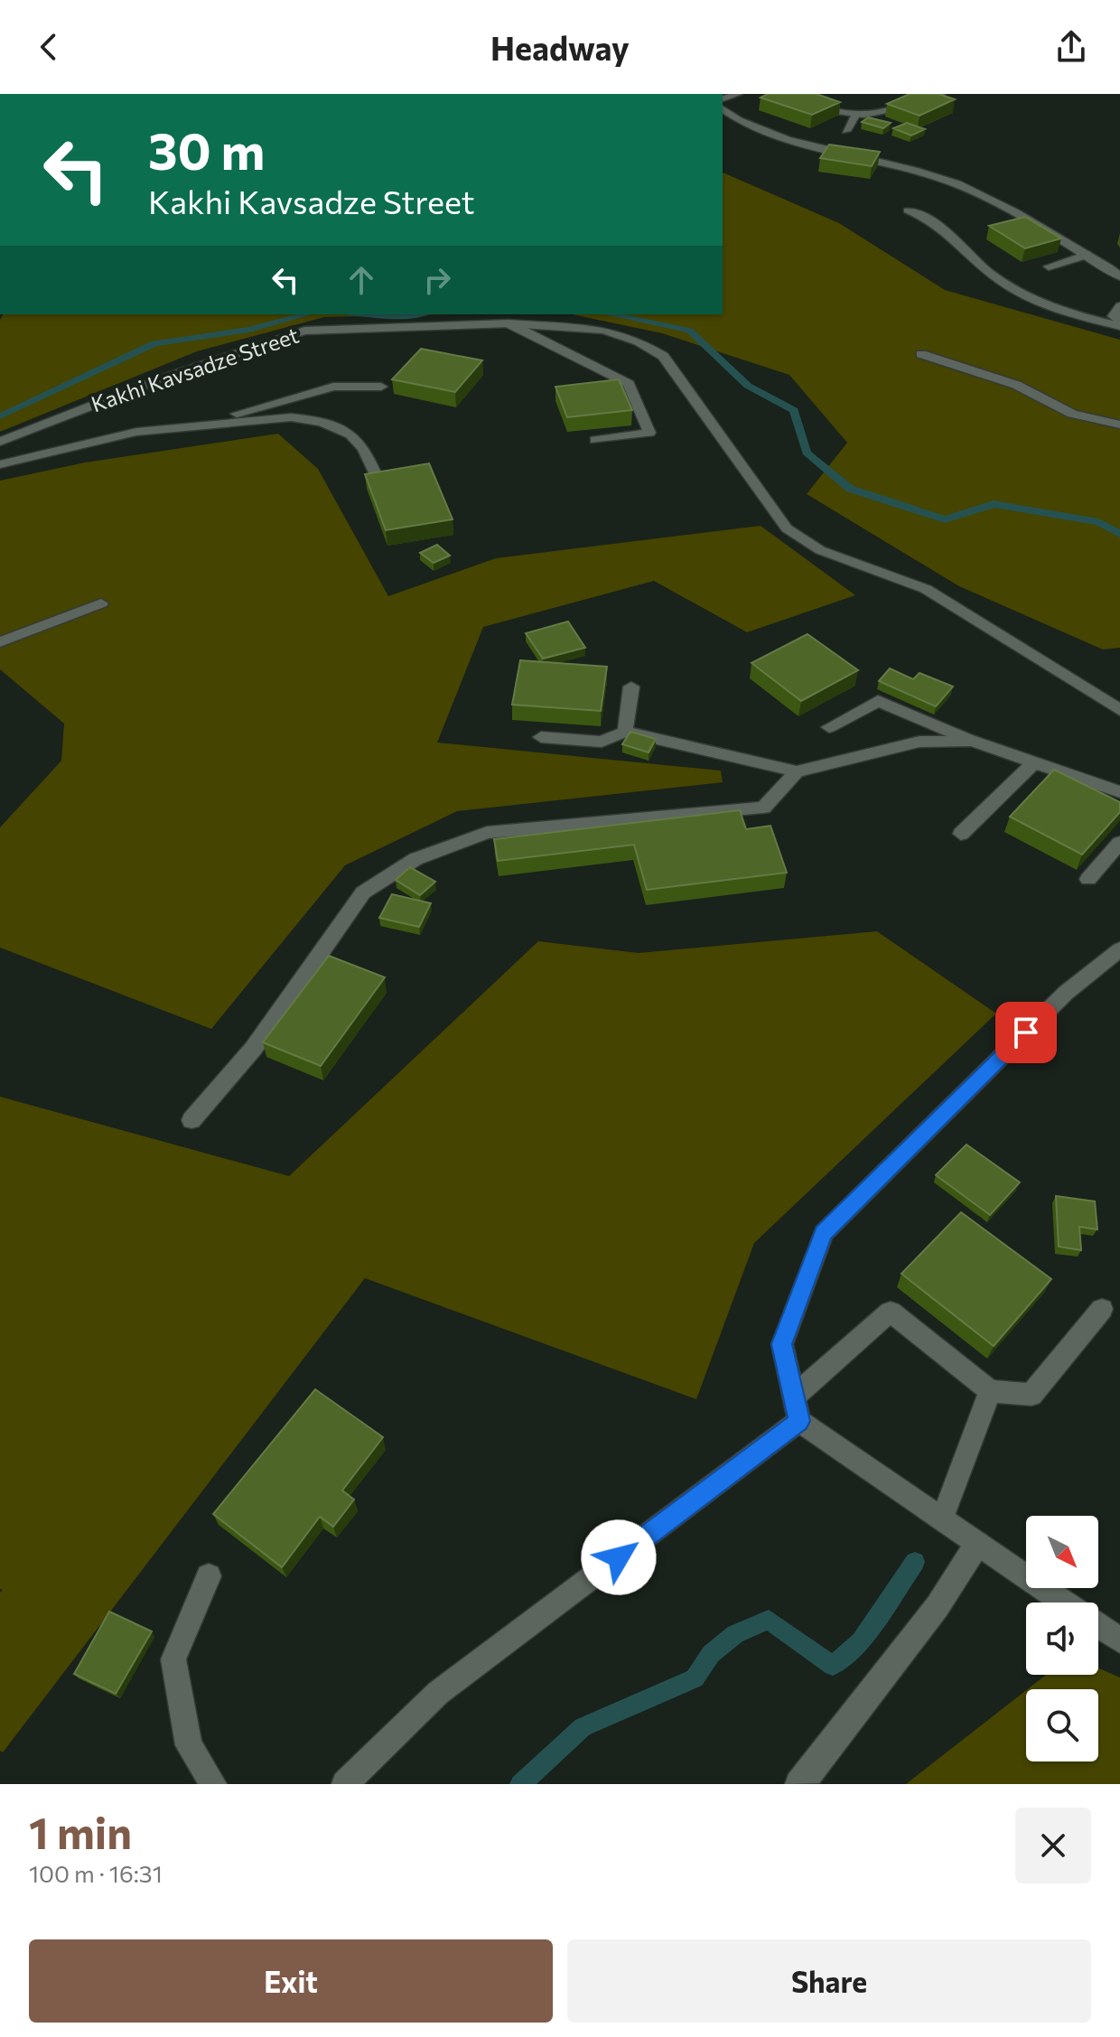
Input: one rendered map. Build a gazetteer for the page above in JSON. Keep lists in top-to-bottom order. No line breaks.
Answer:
{"streets":{"street":["Kakhi Kavsadze Street"]},"north":"bottom right","page":{"header":"Headway","turn":["30 m","Kakhi Kavsadze Street"],"heading":["1 min","100 m · 16:31"],"buttons":["Exit","Share"]}}
